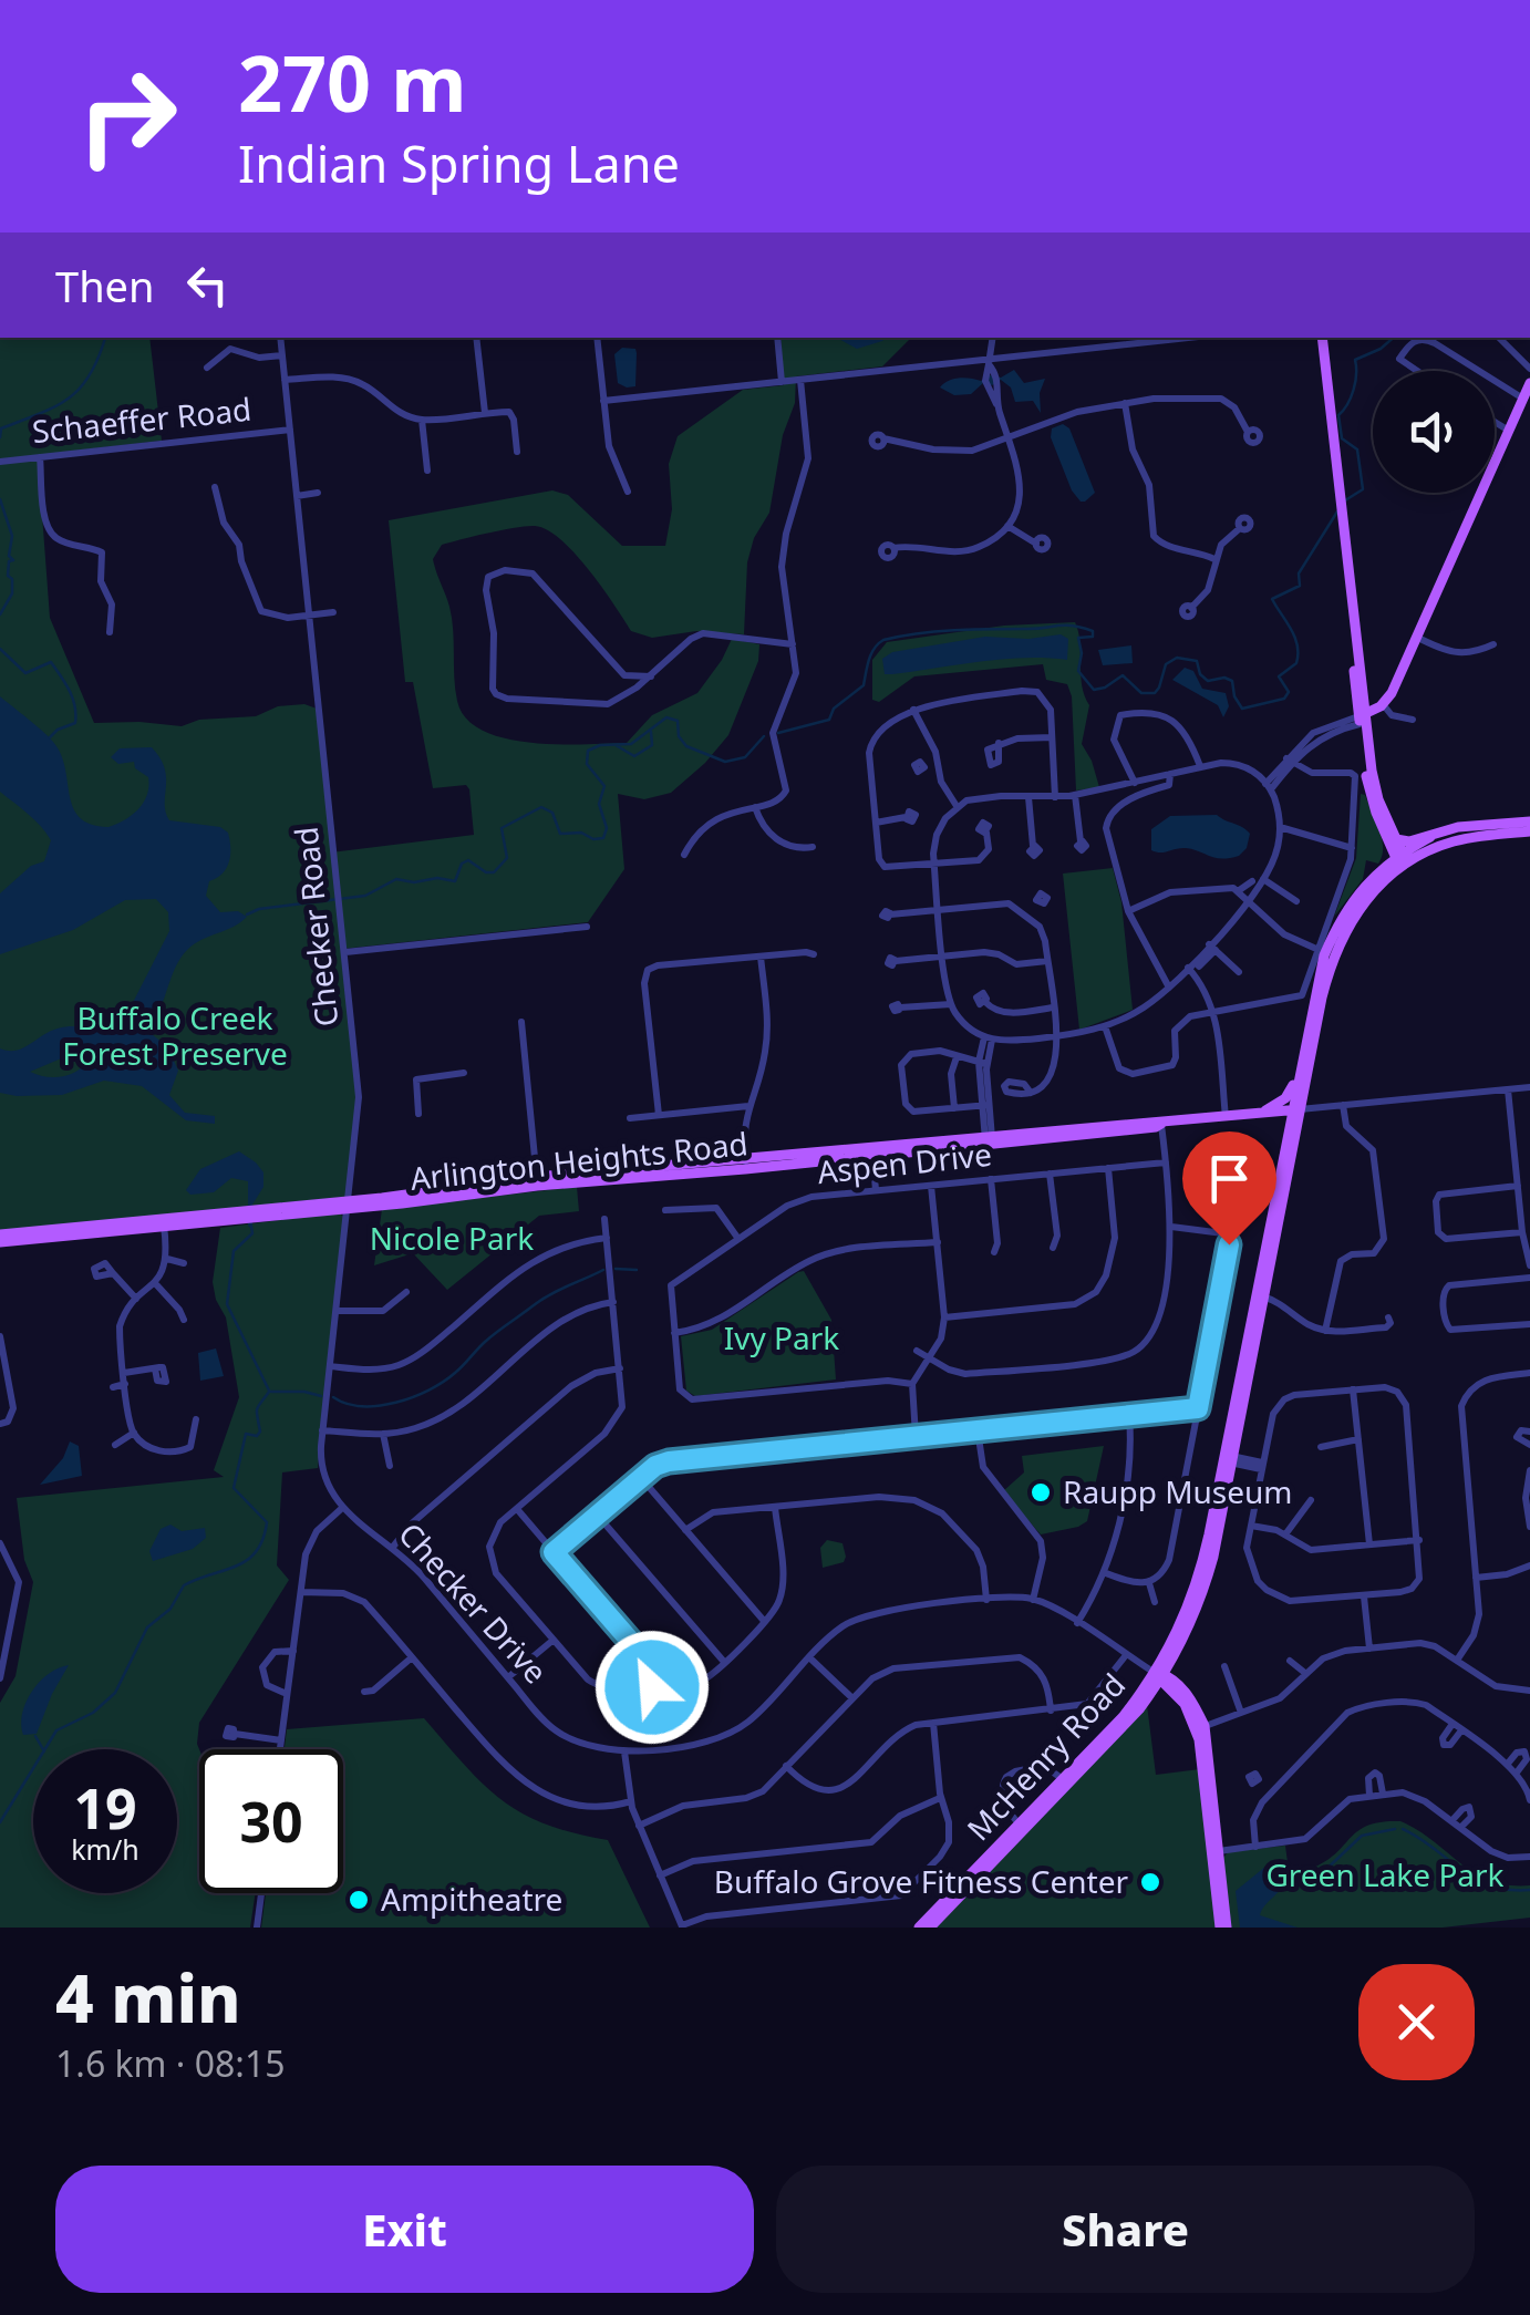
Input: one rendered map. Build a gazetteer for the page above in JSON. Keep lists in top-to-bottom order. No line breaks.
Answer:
{"streets":{"main road":["Arlington Heights Road","McHenry Road"],"street":["Schaeffer Road","Checker Road","Aspen Drive","Checker Drive"]},"crossings":[["Schaeffer Road","Checker Road"],["Checker Road","Arlington Heights Road"],["Checker Road","Checker Drive"],["Arlington Heights Road","McHenry Road"]],"parks":["Buffalo Creek Forest Preserve","Nicole Park","Ivy Park","Green Lake Park"],"places":["Raupp Museum","Buffalo Grove Fitness Center","Ampitheatre"],"page":{"turn":["270 m","Indian Spring Lane"],"then":"Then","speed":"19 km/h","limit":"30","heading":["4 min","1.6 km · 08:15"],"buttons":["Exit","Share"]}}
